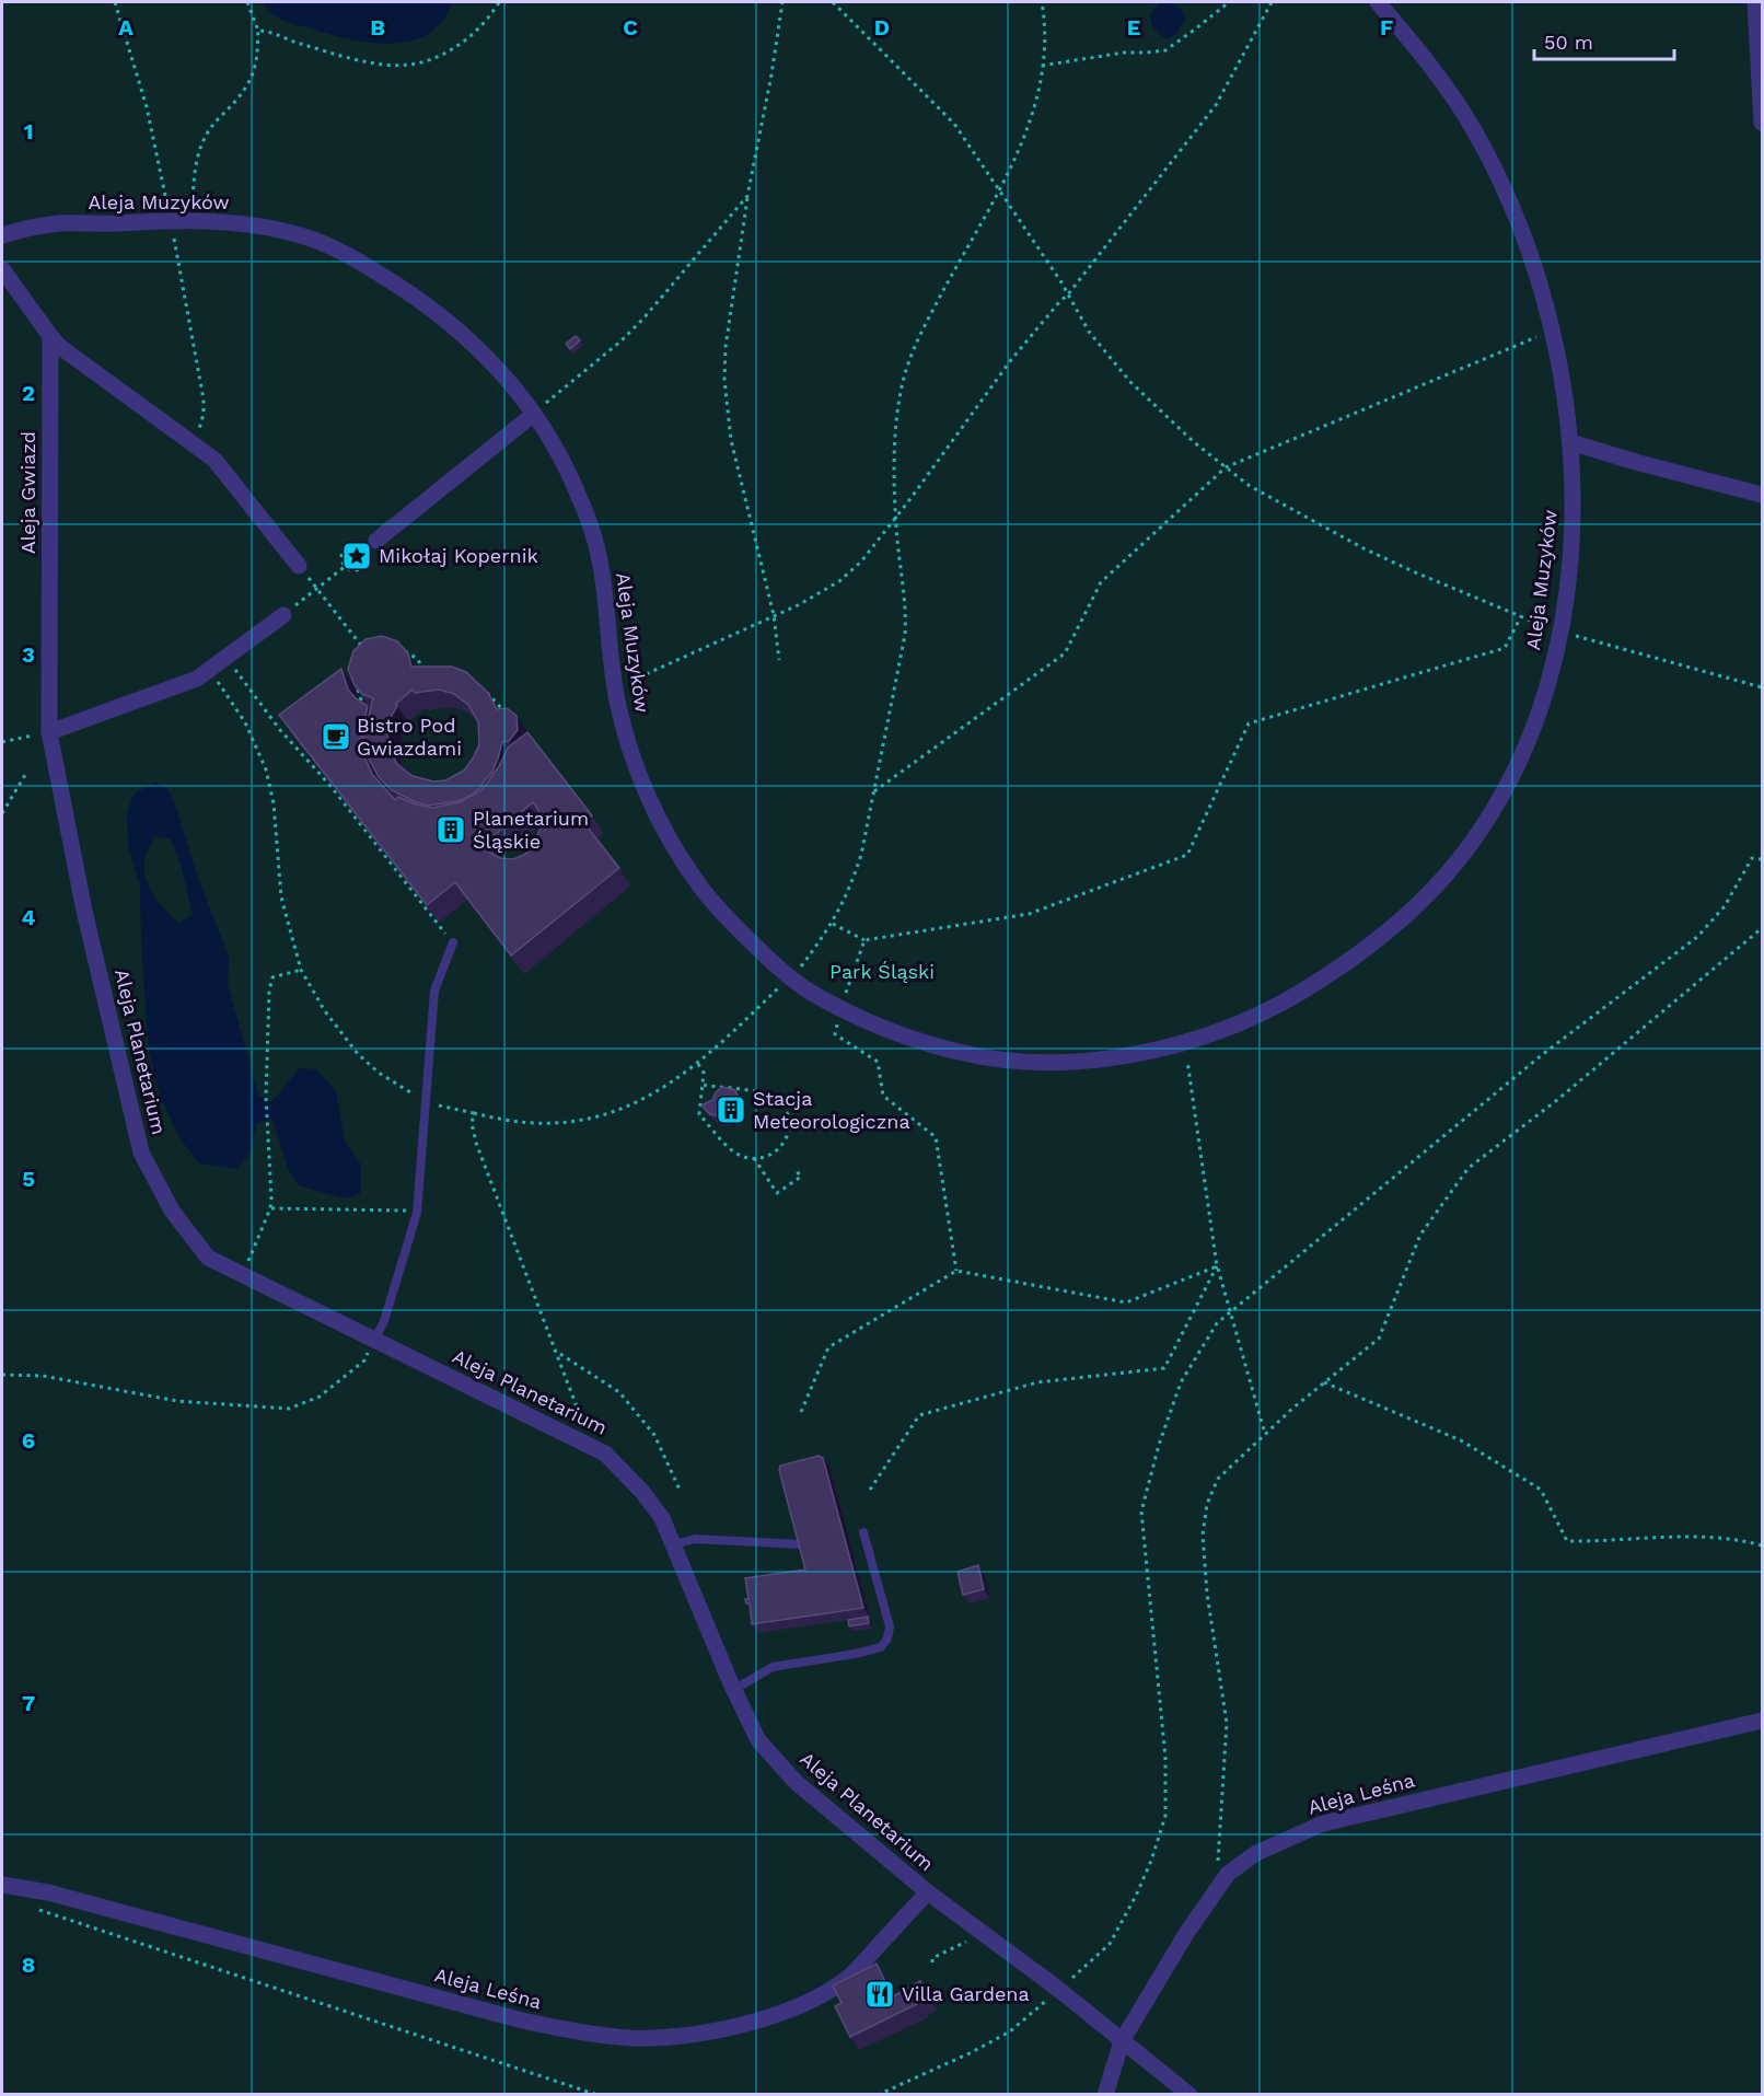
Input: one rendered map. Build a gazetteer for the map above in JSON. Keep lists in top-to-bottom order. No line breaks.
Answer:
{"streets":{"street":["Aleja Muzyków","Aleja Gwiazd","Aleja Planetarium","Aleja Leśna"]},"crossings":[["Aleja Gwiazd","Aleja Planetarium"],["Aleja Planetarium","Aleja Leśna"]],"parks":["Park Śląski"],"places":{"place":["Mikołaj Kopernik"],"cafe":["Bistro Pod Gwiazdami"],"building":["Planetarium Śląskie","Stacja Meteorologiczna"],"restaurant":["Villa Gardena"]},"scale_bar":"50 m","grid":{"columns":["A","B","C","D","E","F"],"rows":["1","2","3","4","5","6","7","8"]}}
